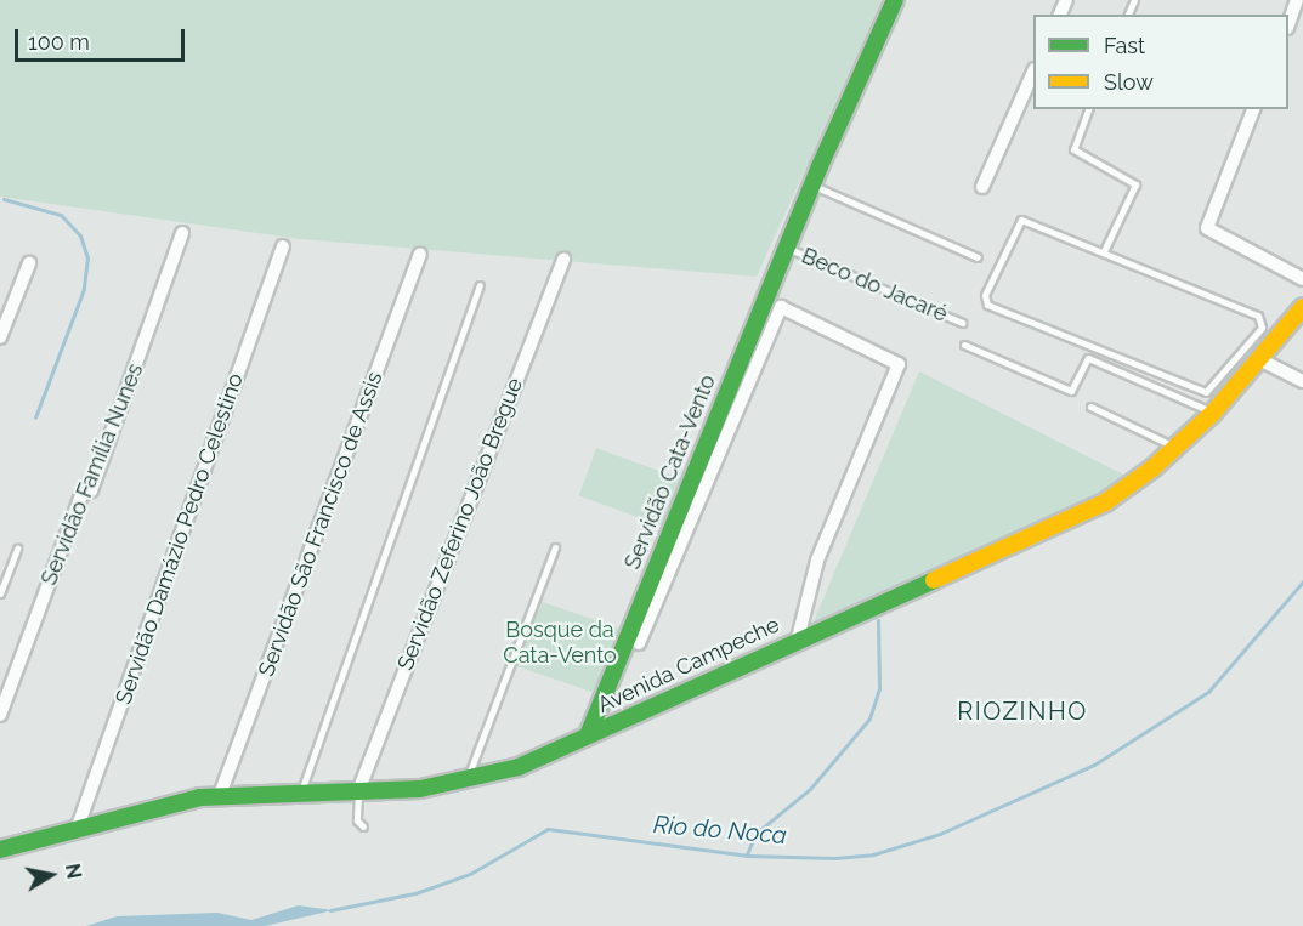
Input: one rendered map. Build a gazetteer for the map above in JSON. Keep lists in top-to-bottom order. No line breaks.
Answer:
{"streets":{"main road":["Servidão Cata-Vento","Avenida Campeche"],"street":["Servidão Família Nunes","Servidão São Francisco de Assis","Servidão Zeferino João Bregue","Servidão Damázio Pedro Celestino"],"lane":["Beco do Jacaré"]},"crossings":[["Beco do Jacaré","Servidão Cata-Vento"],["Servidão Cata-Vento","Avenida Campeche"],["Servidão São Francisco de Assis","Avenida Campeche"],["Servidão Zeferino João Bregue","Avenida Campeche"],["Servidão Damázio Pedro Celestino","Avenida Campeche"]],"districts":["RIOZINHO"],"water":["Rio do Noca"],"parks":["Bosque da Cata-Vento"],"legend":["Fast","Slow"],"scale_bar":"100 m","north":"right"}
